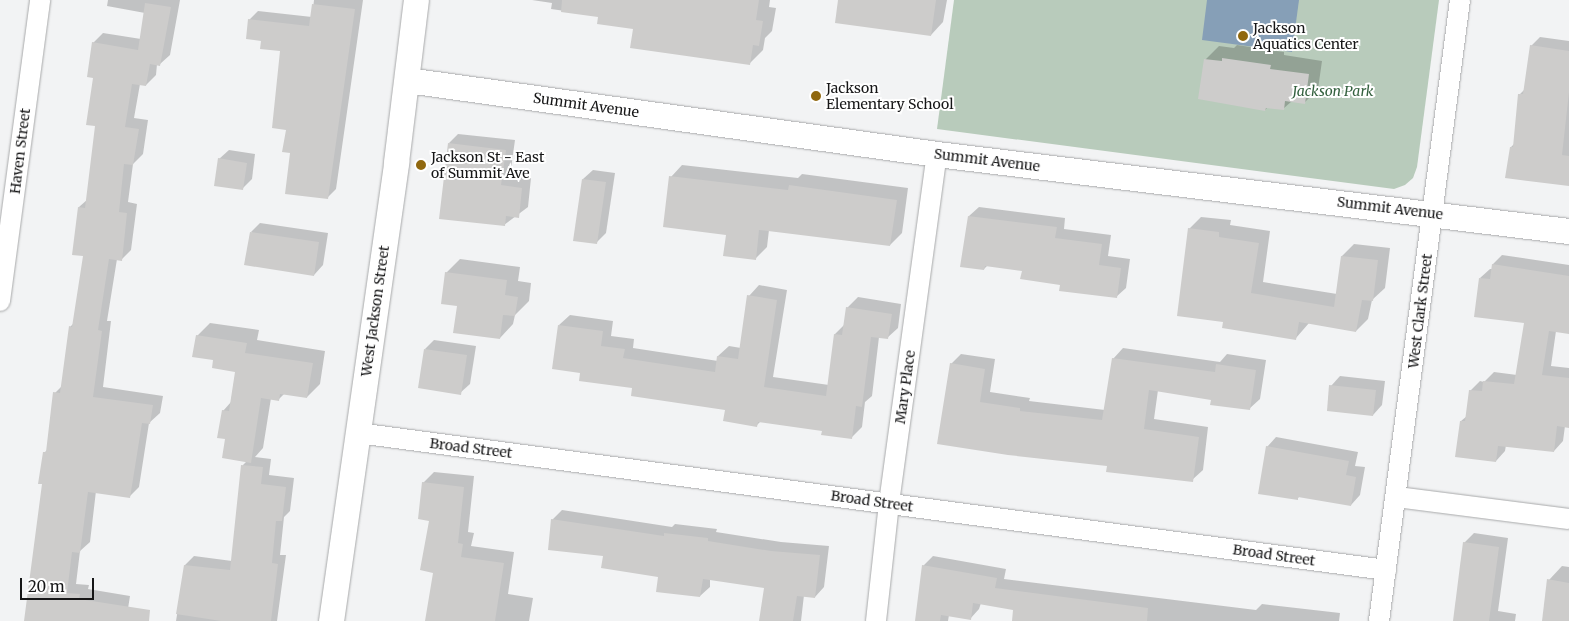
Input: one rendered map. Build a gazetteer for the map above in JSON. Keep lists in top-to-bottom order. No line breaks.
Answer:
{"streets":{"street":["Summit Avenue","Haven Street","West Jackson Street","West Clark Street","Mary Place","Broad Street"]},"crossings":[["Summit Avenue","West Jackson Street"],["Summit Avenue","West Clark Street"],["Summit Avenue","Mary Place"],["West Jackson Street","Broad Street"],["West Clark Street","Broad Street"],["Mary Place","Broad Street"]],"parks":["Jackson Park"],"places":["Jackson Aquatics Center","Jackson Elementary School","Jackson St - East of Summit Ave"],"scale_bar":"20 m"}
